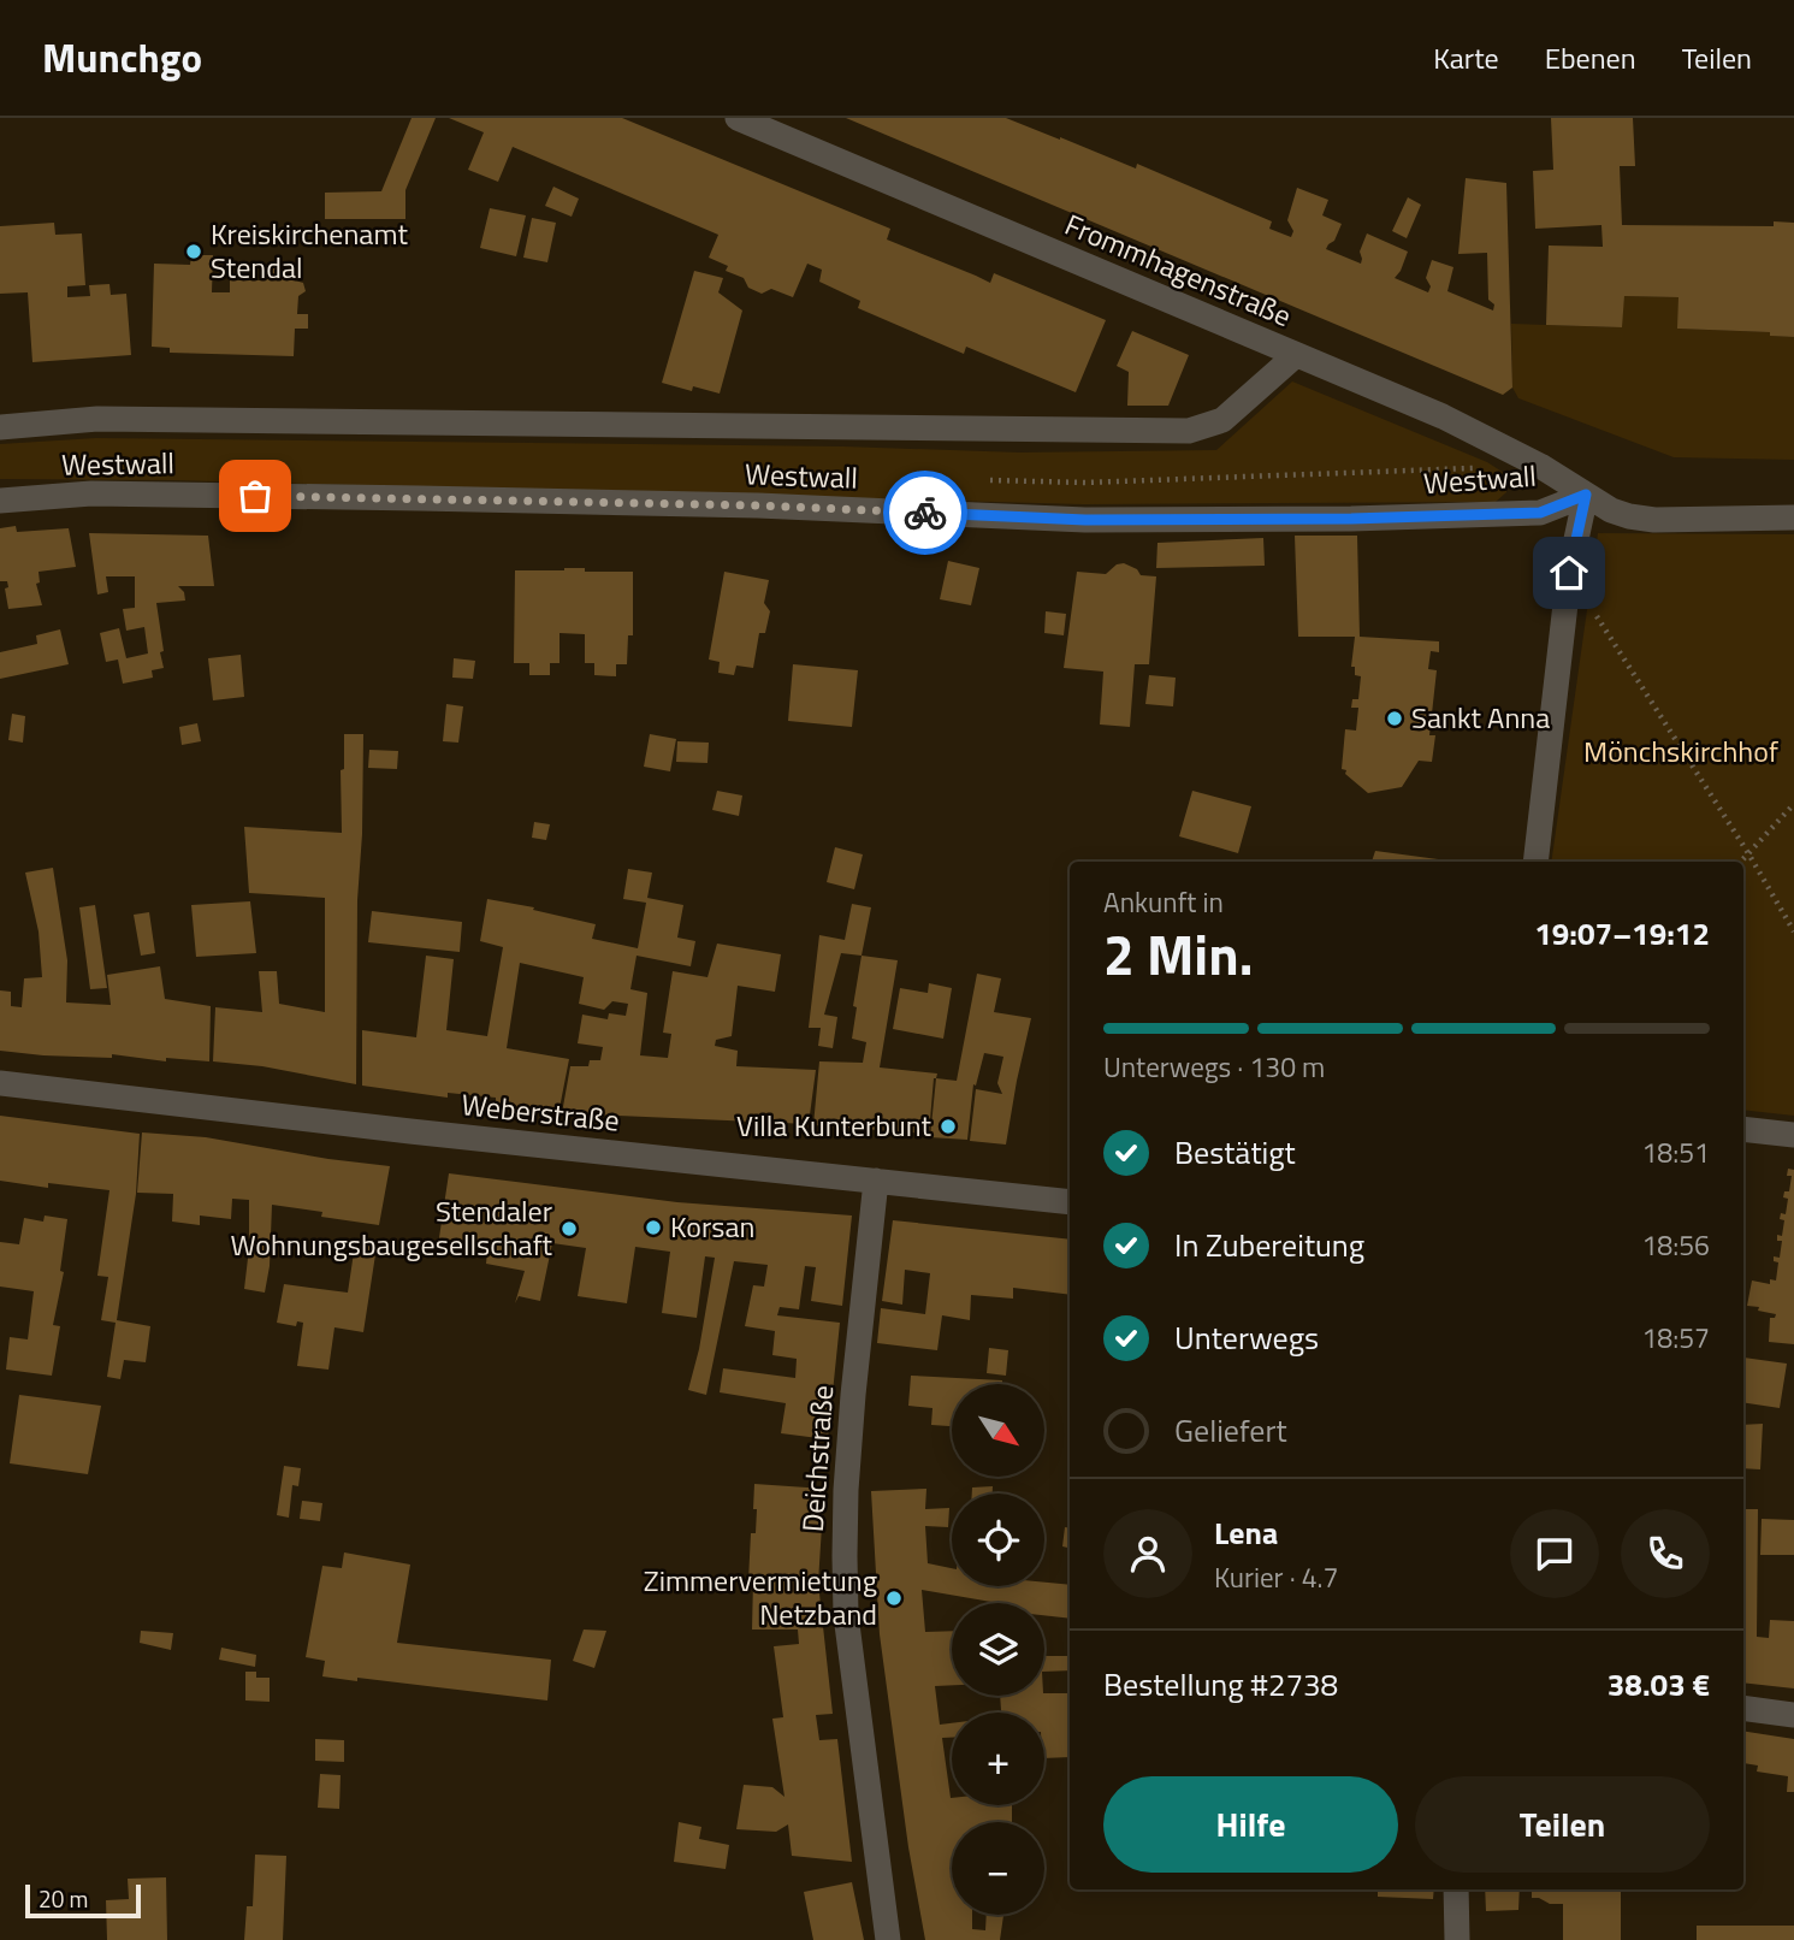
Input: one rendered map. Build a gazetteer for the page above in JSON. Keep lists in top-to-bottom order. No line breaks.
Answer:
{"streets":{"street":["Frommhagenstraße","Westwall","Weberstraße","Deichstraße"]},"crossings":[["Frommhagenstraße","Westwall"],["Weberstraße","Deichstraße"]],"parks":["Mönchskirchhof"],"places":["Kreiskirchenamt Stendal","Sankt Anna","Villa Kunterbunt","Korsan","Stendaler Wohnungsbaugesellschaft","Zimmervermietung Netzband"],"scale_bar":"20 m","north":"bottom right","page":{"header":"Munchgo","nav":["Karte","Ebenen","Teilen"],"heading":["2 Min.","Ankunft in","19:07–19:12"],"panel":["Lena","Kurier · 4.7","Bestellung #2738","38.03 €"],"bar":"Unterwegs · 130 m","list":[["Bestätigt","18:51"],["In Zubereitung","18:56"],["Unterwegs","18:57"],"Geliefert"],"map_buttons":["+","−"],"buttons":["Hilfe","Teilen"],"scale":"20 m"}}
